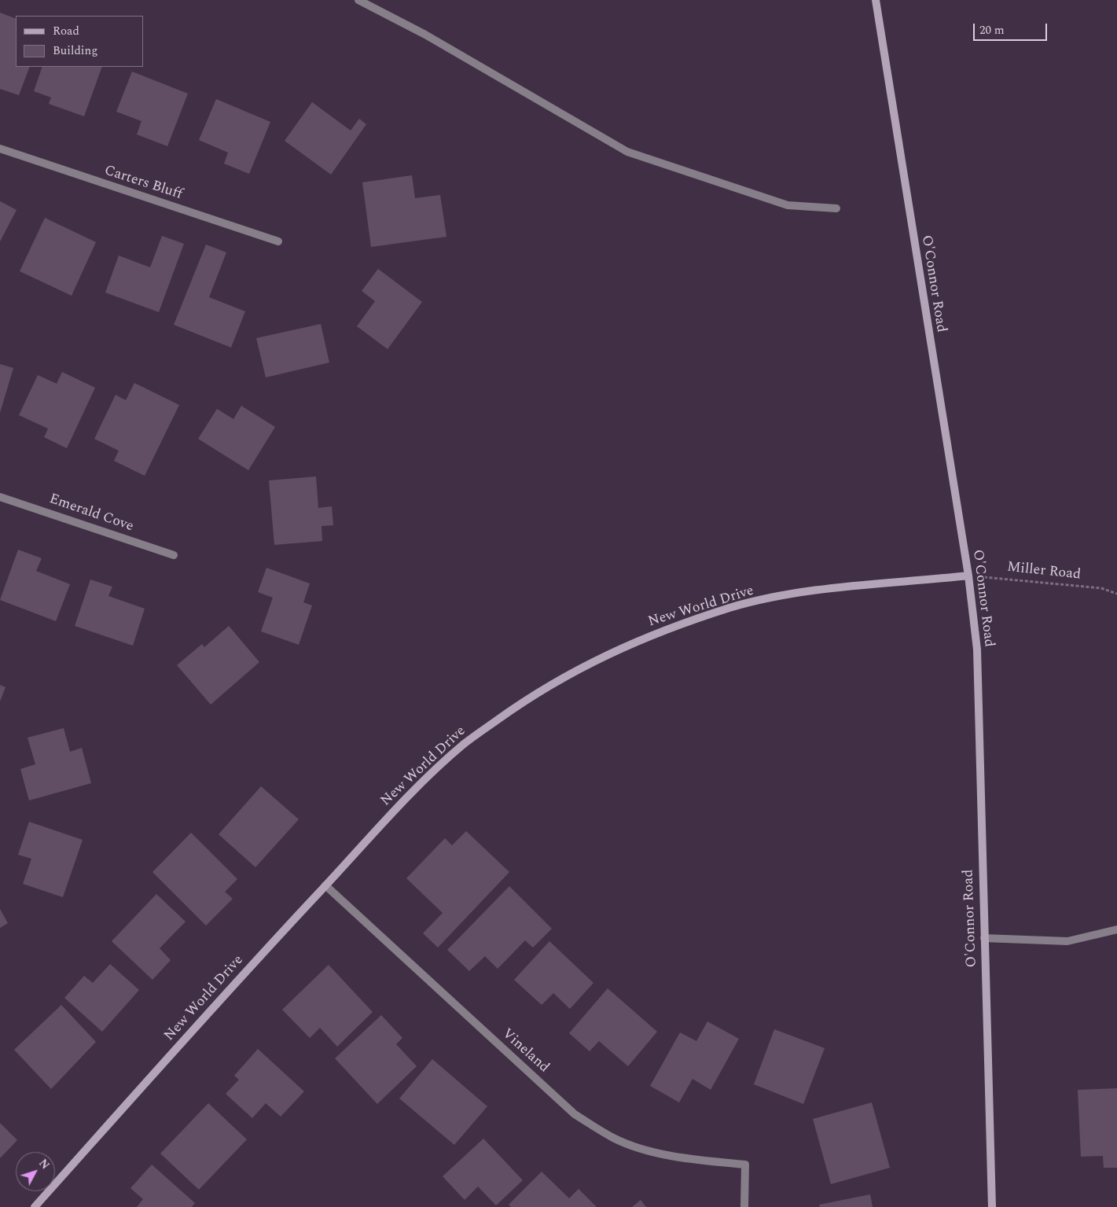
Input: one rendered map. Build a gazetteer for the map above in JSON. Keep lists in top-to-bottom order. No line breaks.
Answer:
{"streets":{"main road":["O'Connor Road","New World Drive"],"street":["Carters Bluff","Emerald Cove","Vineland"],"path":["Miller Road"]},"crossings":[["O'Connor Road","Miller Road"],["O'Connor Road","New World Drive"],["Miller Road","New World Drive"],["New World Drive","Vineland"]],"legend":["Road","Building"],"scale_bar":"20 m","north":"top right"}
